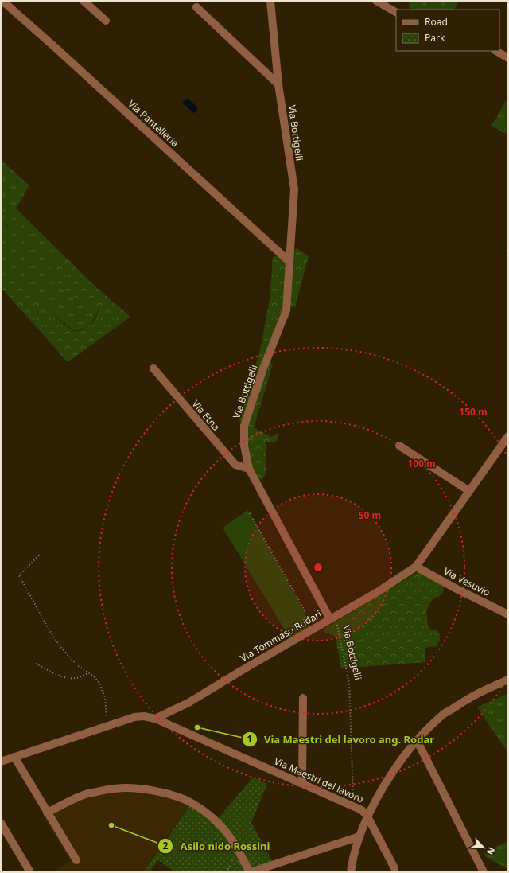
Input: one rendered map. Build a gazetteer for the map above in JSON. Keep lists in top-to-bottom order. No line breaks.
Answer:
{"streets":{"street":["Via Pantelleria","Via Bottigelli","Via Etna","Via Vesuvio","Via Tommaso Rodari","Via Maestri del lavoro"]},"crossings":[["Via Pantelleria","Via Bottigelli"],["Via Bottigelli","Via Etna"],["Via Bottigelli","Via Tommaso Rodari"],["Via Vesuvio","Via Tommaso Rodari"],["Via Tommaso Rodari","Via Maestri del lavoro"]],"places":["Via Maestri del lavoro ang. Rodar","Asilo nido Rossini"],"legend":["Road","Park"],"north":"bottom right","rings":["150 m","100 m","50 m"]}
